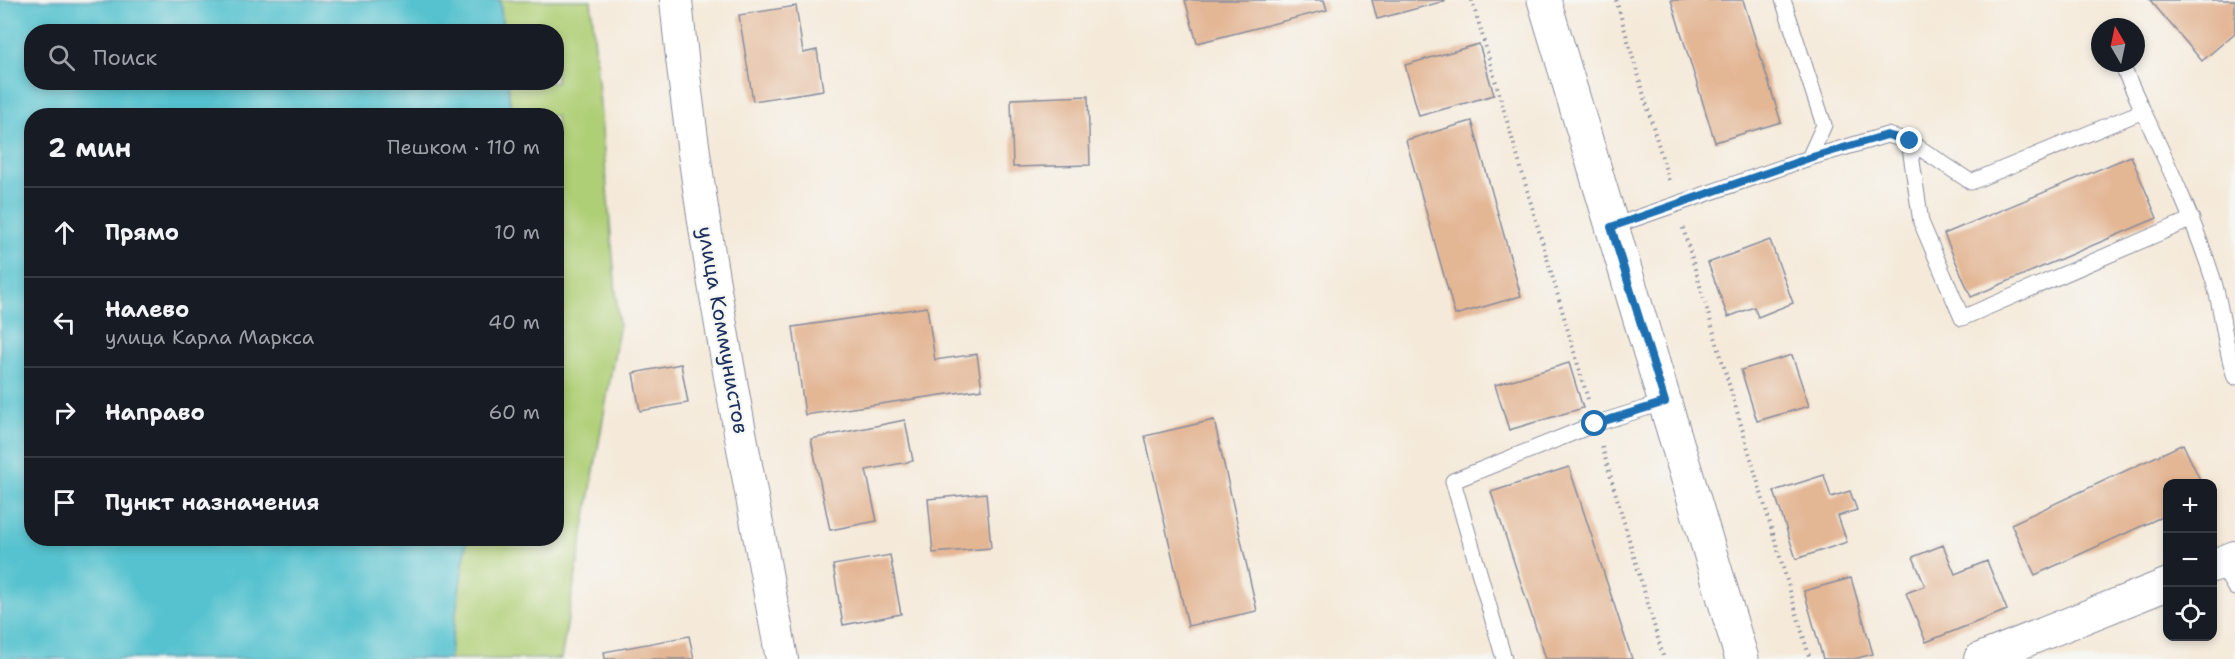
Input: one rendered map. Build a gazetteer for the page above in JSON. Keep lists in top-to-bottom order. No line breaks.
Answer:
{"streets":{"street":["улица Коммунистов"]},"north":"top","page":{"search":"Поиск","heading":["2 мин","Пешком · 110 m"],"list":[["Прямо","10 m"],["Налево","улица Карла Маркса","40 m"],["Направо","60 m"],"Пункт назначения"],"map_buttons":["+","−"]}}
